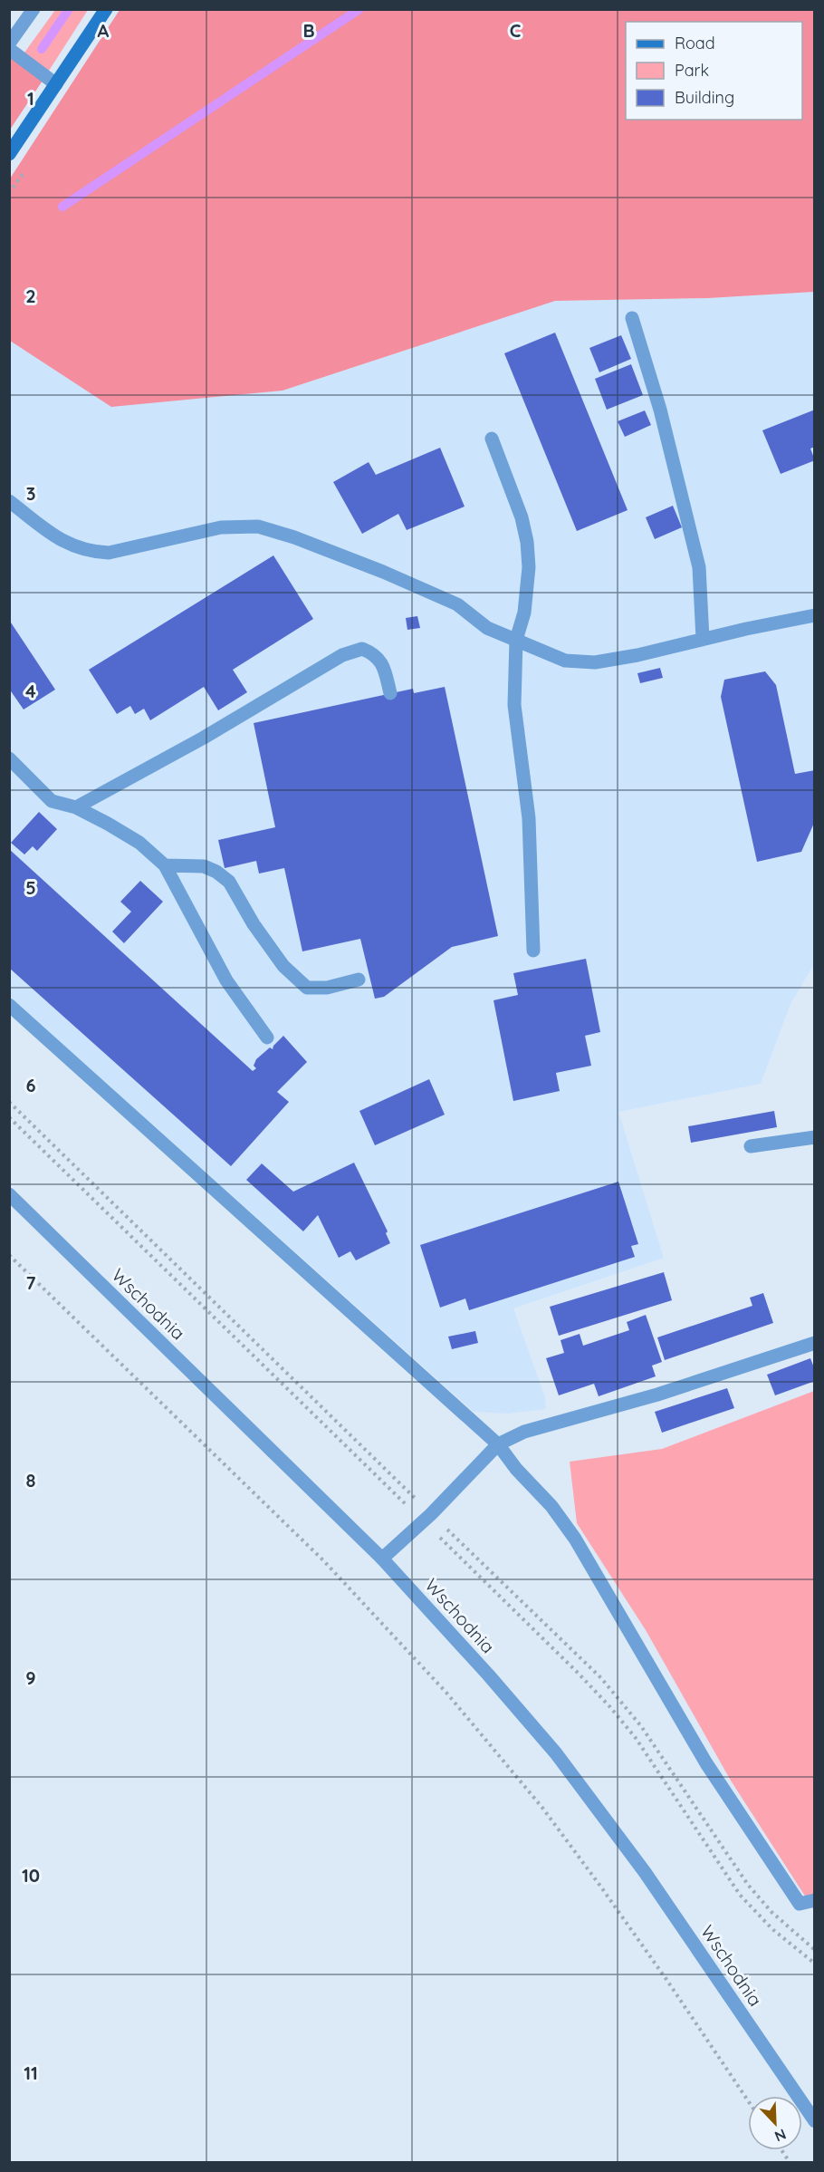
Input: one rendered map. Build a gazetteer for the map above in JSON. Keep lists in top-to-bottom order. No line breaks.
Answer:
{"streets":{"street":["Wschodnia"]},"legend":["Road","Park","Building"],"north":"bottom right","grid":{"columns":["A","B","C"],"rows":["1","2","3","4","5","6","7","8","9","10","11"]}}
